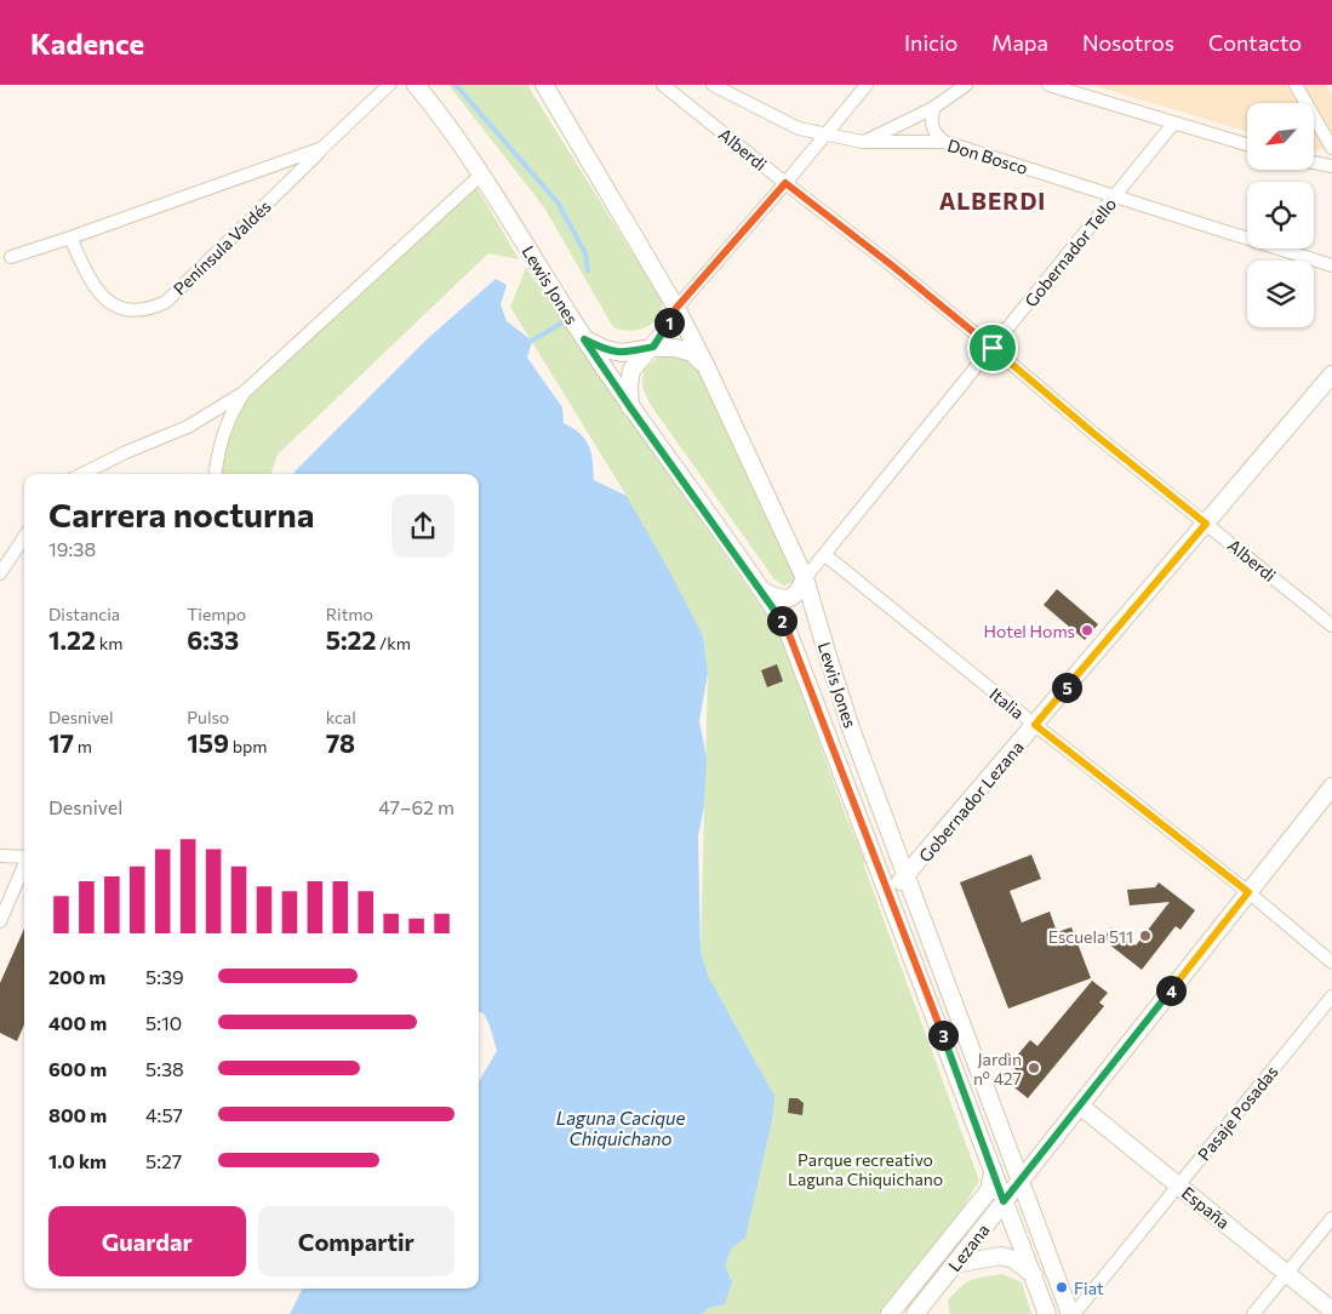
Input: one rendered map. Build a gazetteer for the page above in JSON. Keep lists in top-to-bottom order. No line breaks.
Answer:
{"streets":{"street":["Alberdi","Don Bosco","Península Valdés","Gobernador Tello","Lewis Jones","Italia","Gobernador Lezana","Pasaje Posadas","España","Lezana"]},"crossings":[["Alberdi","Gobernador Tello"],["Alberdi","Gobernador Lezana"],["Don Bosco","Gobernador Tello"],["Gobernador Tello","Lewis Jones"],["Gobernador Tello","Italia"],["Lewis Jones","Gobernador Lezana"],["Lewis Jones","Pasaje Posadas"],["Lewis Jones","Lezana"],["Italia","Gobernador Lezana"],["Italia","Lezana"],["Pasaje Posadas","España"],["España","Lezana"]],"districts":["ALBERDI"],"water":["Laguna Cacique Chiquichano"],"parks":["Parque recreativo Laguna Chiquichano"],"places":["Hotel Homs","Escuela 511","Jardìn nº 427","Fiat"],"north":"bottom left","page":{"header":"Kadence","nav":["Inicio","Mapa","Nosotros","Contacto"],"pins":["1","2","5","4","3"],"heading":["Carrera nocturna","19:38"],"stats":[["Distancia","1.22 km"],["Tiempo","6:33"],["Ritmo","5:22 /km"],["Desnivel","17 m"],["Pulso","159 bpm"],["kcal","78"]],"chart":["Desnivel","47–62 m"],"list":[{"name":"200 m","note":"5:39"},{"name":"400 m","note":"5:10"},{"name":"600 m","note":"5:38"},{"name":"800 m","note":"4:57"},{"name":"1.0 km","note":"5:27"}],"buttons":["Guardar","Compartir"]}}
